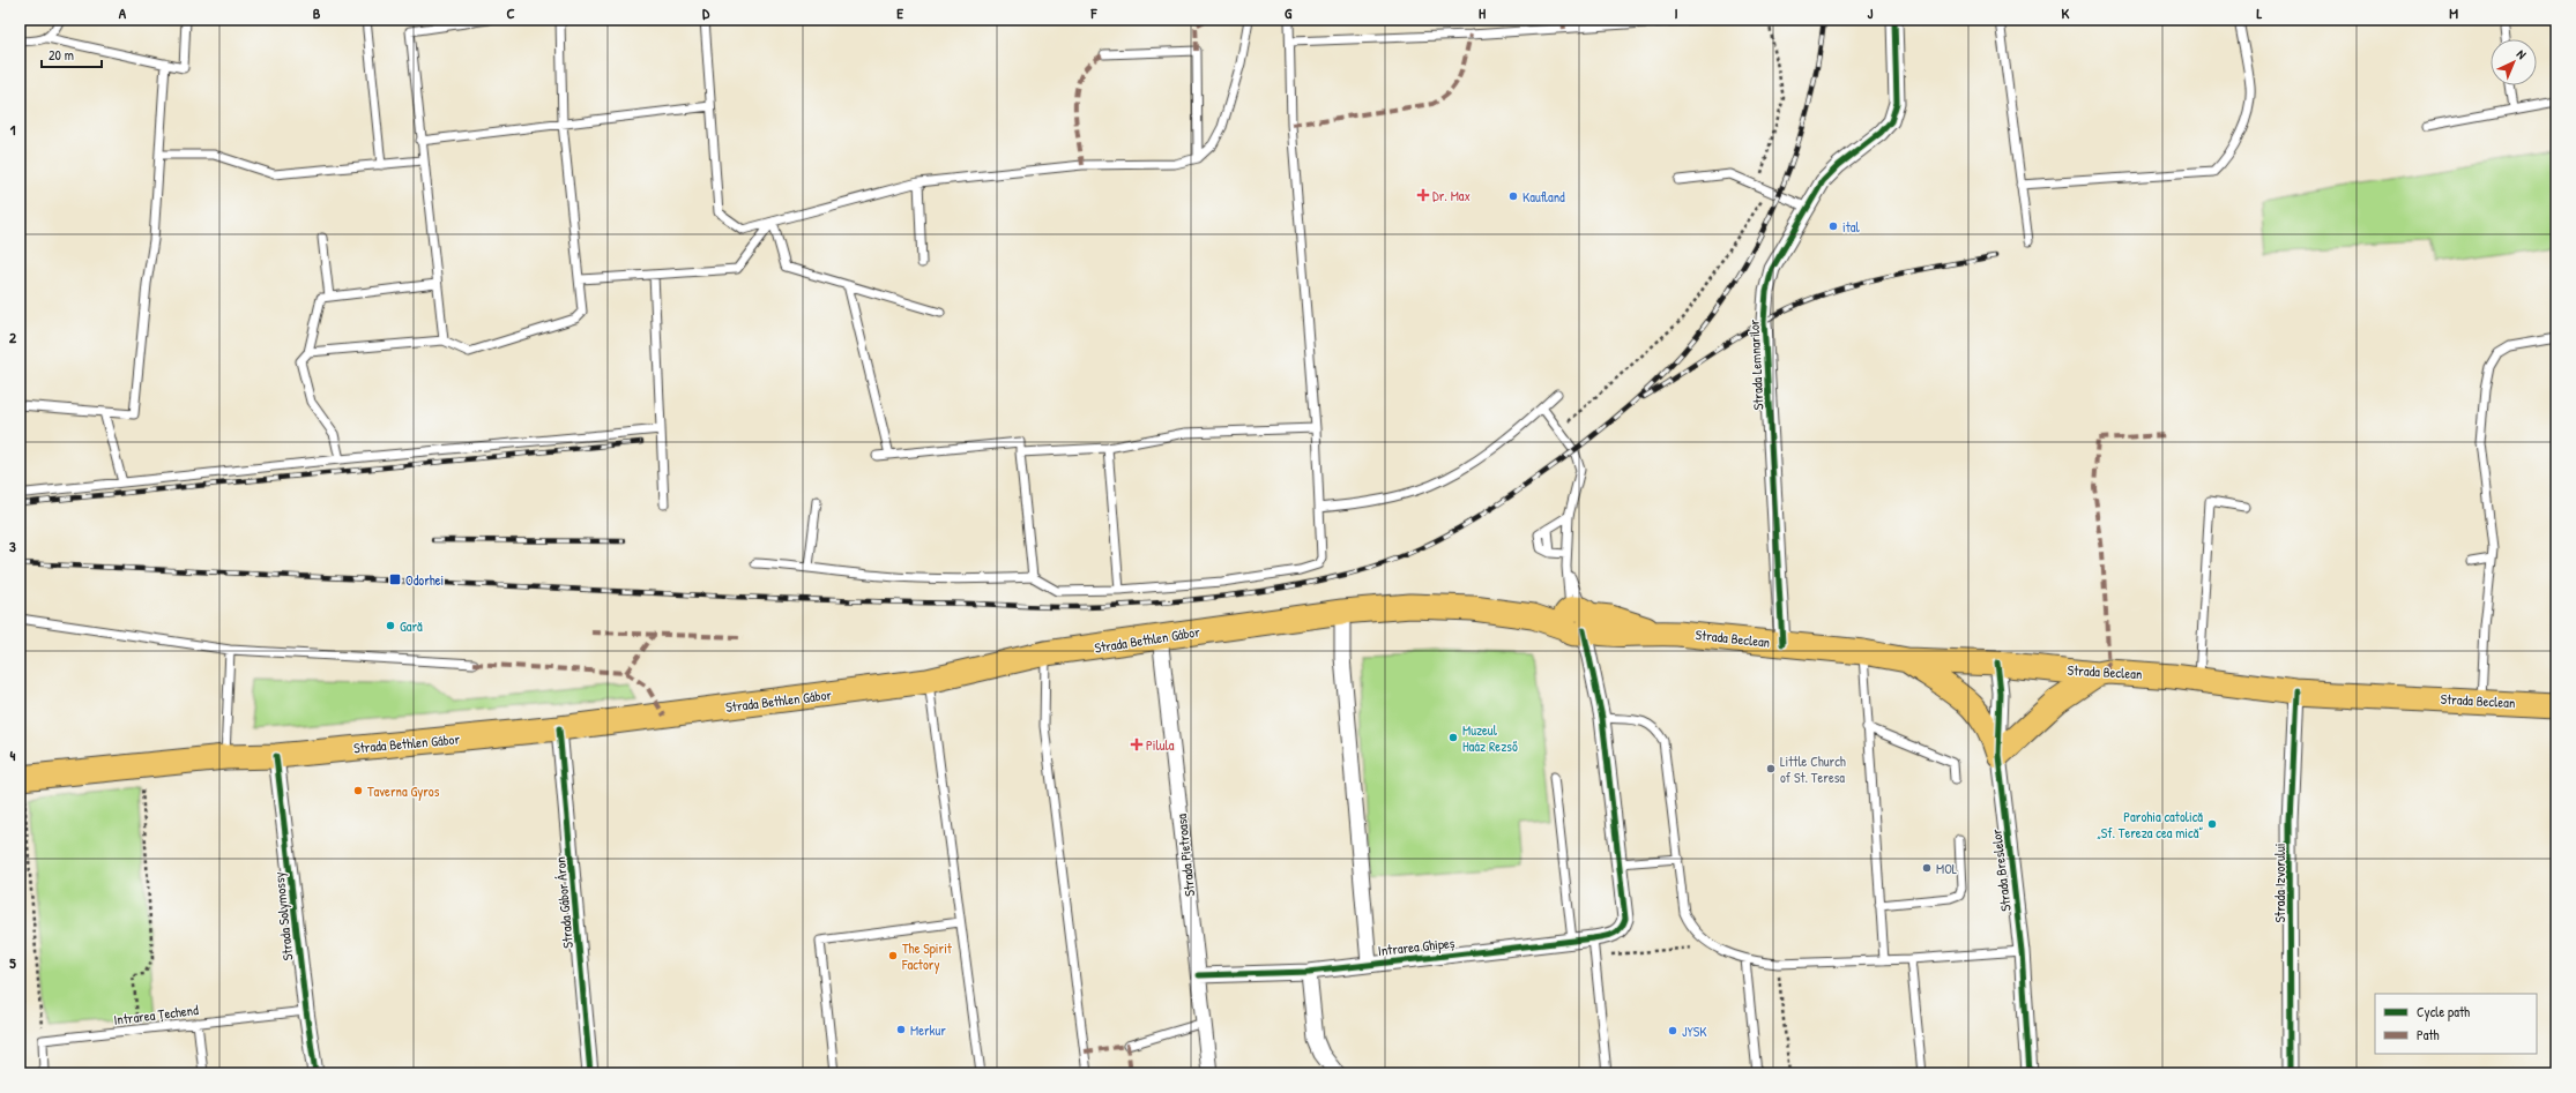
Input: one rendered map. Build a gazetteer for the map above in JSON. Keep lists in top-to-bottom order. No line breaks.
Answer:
{"streets":{"main road":["Strada Beclean","Strada Bethlen Gábor"],"street":["Strada Lemnarilor","Strada Pietroasa","Strada Breslelor","Strada Izvorului","Strada Gábor Áron","Strada Solymossy","Intrarea Ghipeș"],"lane":["Intrarea Țechend"]},"crossings":[["Strada Lemnarilor","Strada Beclean"],["Strada Beclean","Strada Bethlen Gábor"],["Strada Beclean","Strada Breslelor"],["Strada Beclean","Strada Izvorului"],["Strada Bethlen Gábor","Strada Pietroasa"],["Strada Bethlen Gábor","Strada Gábor Áron"],["Strada Bethlen Gábor","Strada Solymossy"],["Strada Bethlen Gábor","Intrarea Ghipeș"],["Strada Pietroasa","Intrarea Ghipeș"],["Strada Solymossy","Intrarea Țechend"]],"places":{"health":["Dr. Max","Pilula"],"other":["Kaufland","ital","Gară","Muzeul Haáz Rezső","Little Church of St. Teresa","Taverna Gyros","Parohia catolică „Sf. Tereza cea mică”","MOL","The Spirit Factory","Merkur","JYSK"],"transit":["Odorhei"]},"legend":["Cycle path","Path"],"scale_bar":"20 m","north":"top right","grid":{"columns":["A","B","C","D","E","F","G","H","I","J","K","L","M"],"rows":["1","2","3","4","5"]}}
